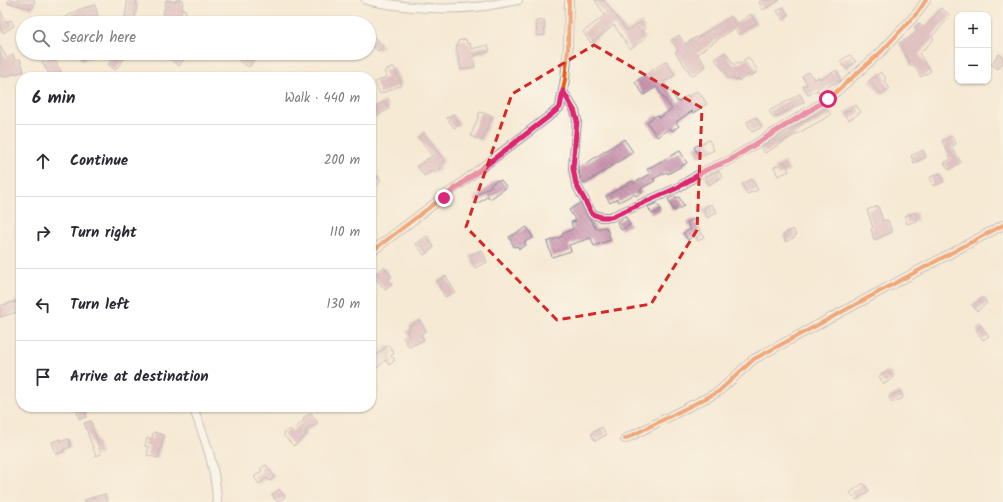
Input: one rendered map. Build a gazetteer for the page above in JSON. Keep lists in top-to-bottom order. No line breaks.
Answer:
{"page":{"map_buttons":["+","−"],"search":"Search here","heading":["6 min","Walk · 440 m"],"list":[["Continue","200 m"],["Turn right","110 m"],["Turn left","130 m"],"Arrive at destination"]}}
